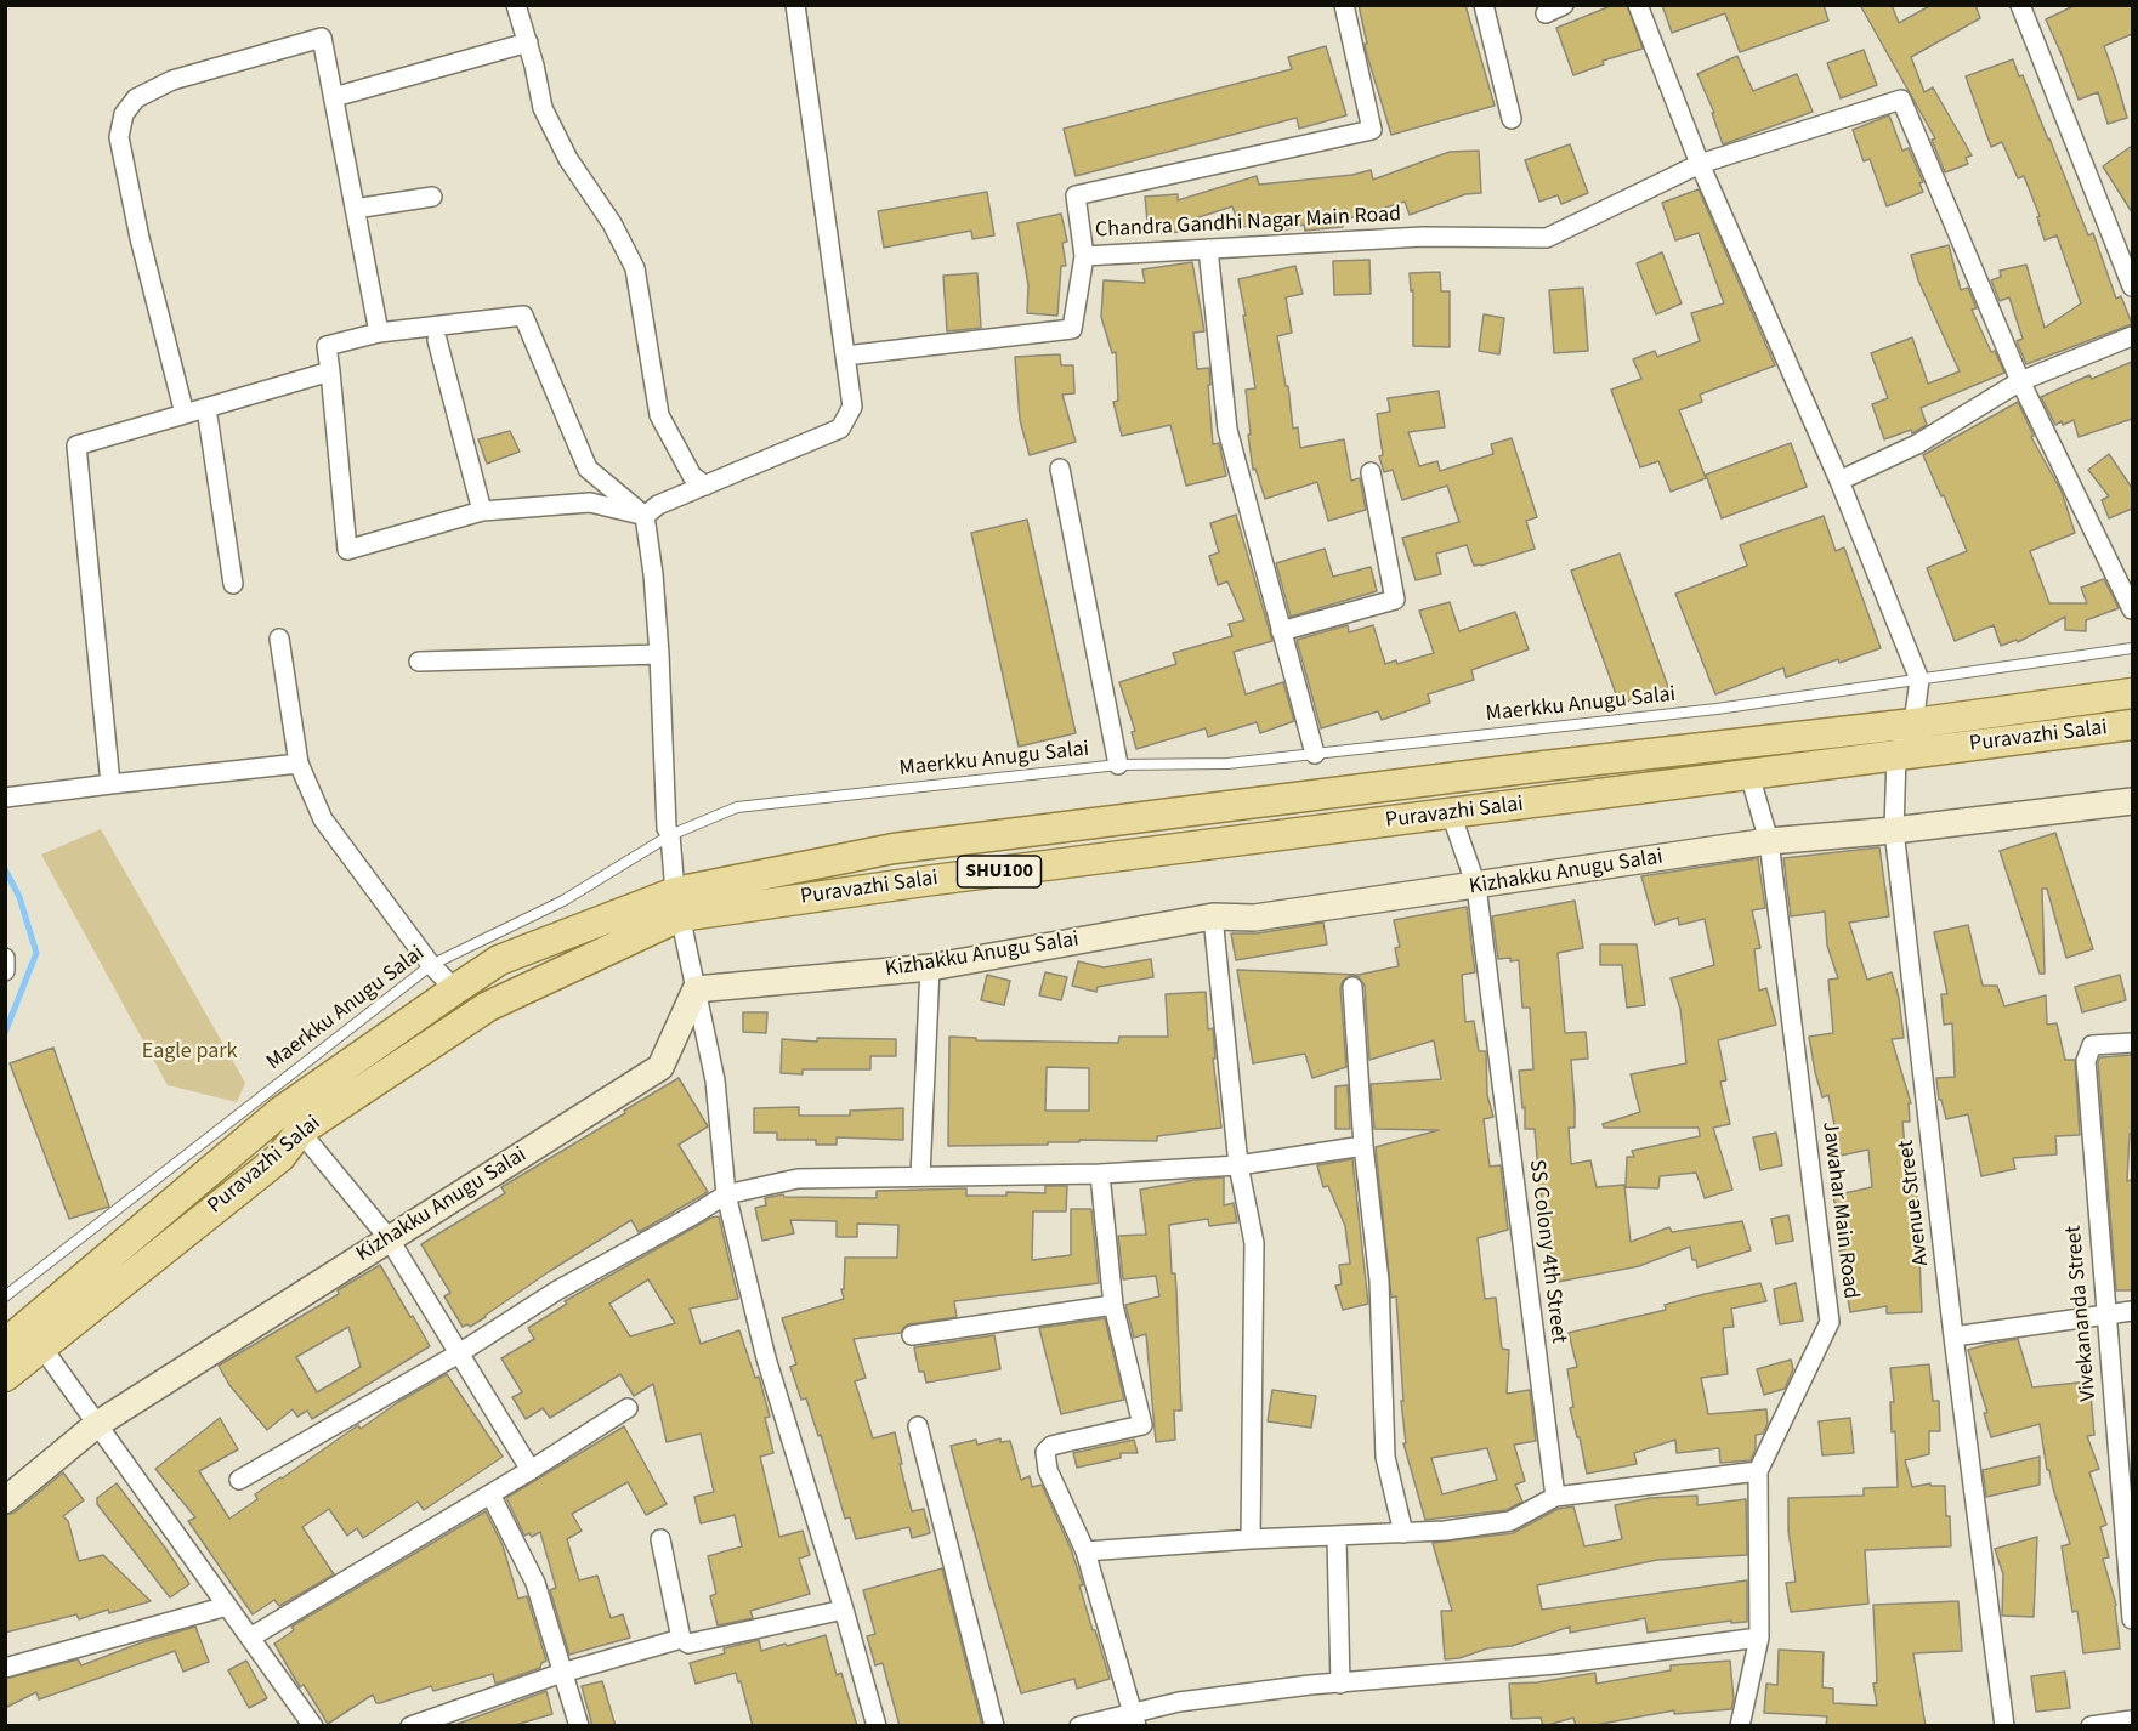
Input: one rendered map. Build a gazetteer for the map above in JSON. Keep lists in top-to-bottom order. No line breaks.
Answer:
{"streets":{"main road":["Puravazhi Salai","SHU100"],"street":["Chandra Gandhi Nagar Main Road","Kizhakku Anugu Salai","Avenue Street","Jawahar Main Road","SS Colony 4th Street","Vivekananda Street"],"lane":["Maerkku Anugu Salai"]},"crossings":[["Maerkku Anugu Salai","Avenue Street"],["Puravazhi Salai","Avenue Street"],["Puravazhi Salai","Jawahar Main Road"],["Puravazhi Salai","SS Colony 4th Street"],["Kizhakku Anugu Salai","Avenue Street"],["Kizhakku Anugu Salai","Jawahar Main Road"],["Kizhakku Anugu Salai","SS Colony 4th Street"]],"parks":["Eagle park"]}
